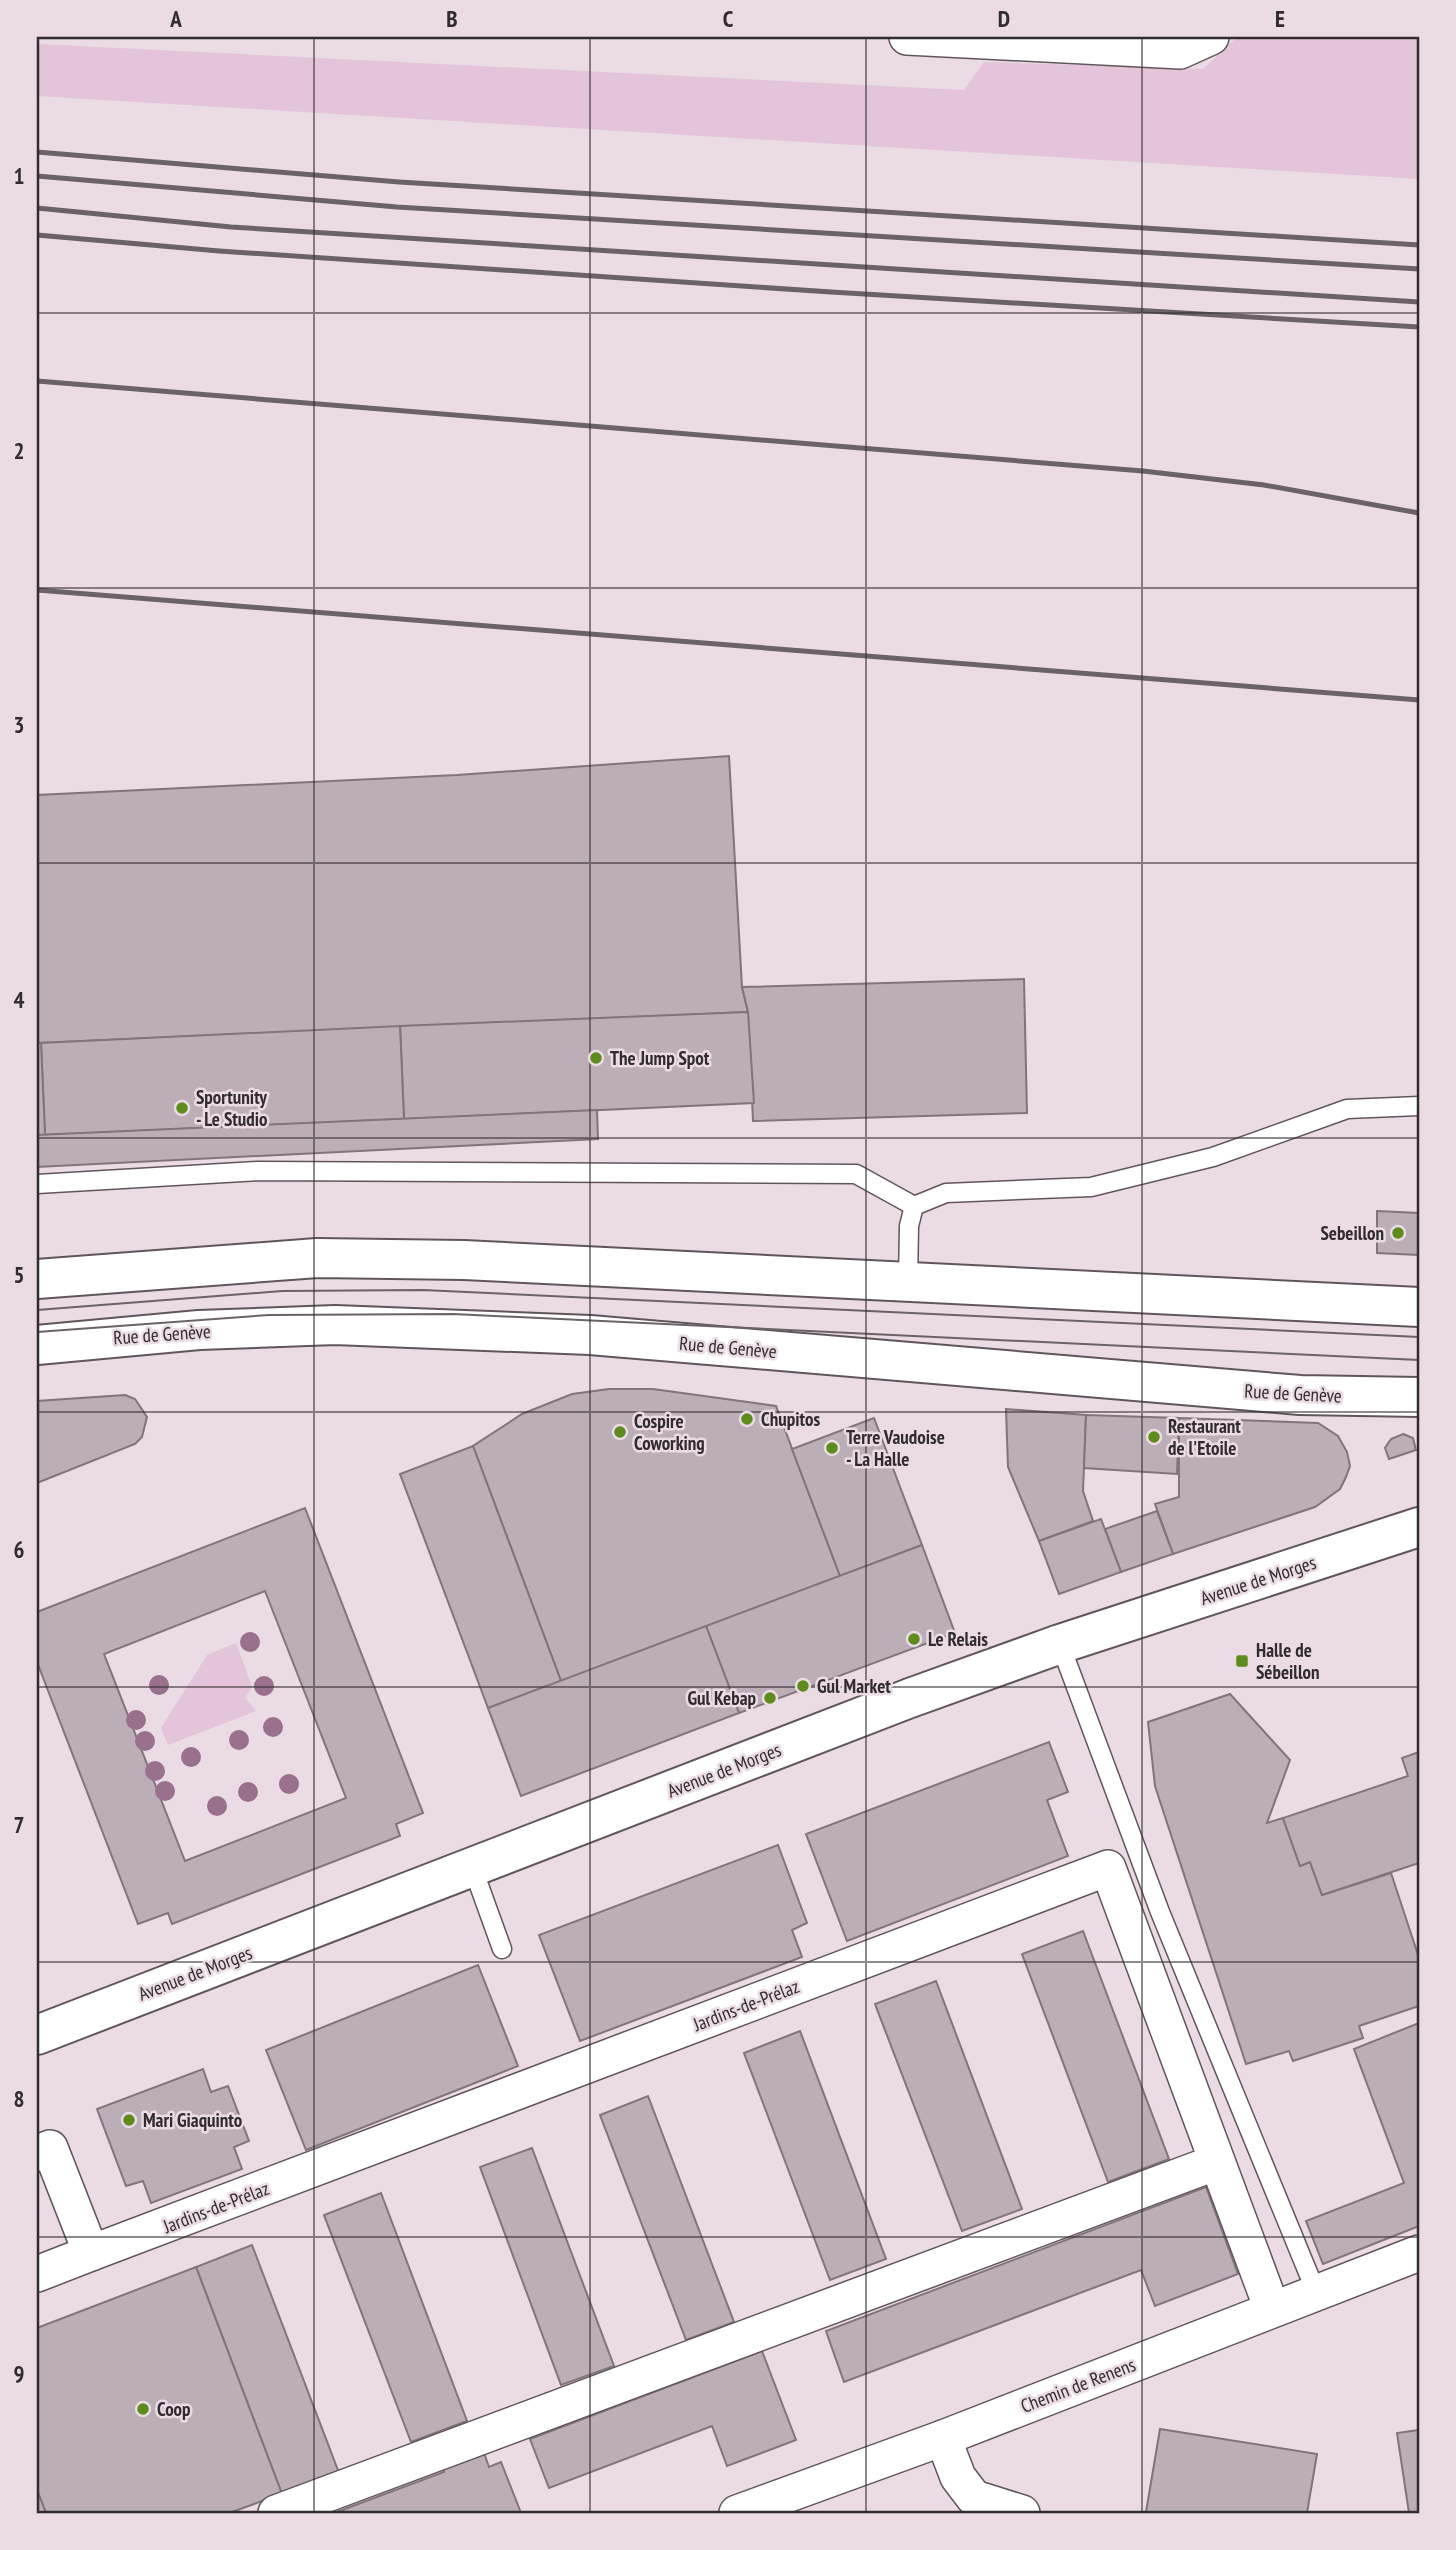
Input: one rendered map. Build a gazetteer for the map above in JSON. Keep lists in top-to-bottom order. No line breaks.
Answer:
{"streets":{"main road":["Rue de Genève","Avenue de Morges"],"street":["Jardins-de-Prélaz","Chemin de Renens"]},"crossings":[["Jardins-de-Prélaz","Chemin de Renens"]],"places":{"other":["The Jump Spot","Sportunity - Le Studio","Sebeillon","Chupitos","Cospire Coworking","Restaurant de l'Etoile","Terre Vaudoise - La Halle","Le Relais","Gul Market","Gul Kebap","Mari Giaquinto","Coop"],"transit":["Halle de Sébeillon"]},"grid":{"columns":["A","B","C","D","E"],"rows":["1","2","3","4","5","6","7","8","9"]}}
